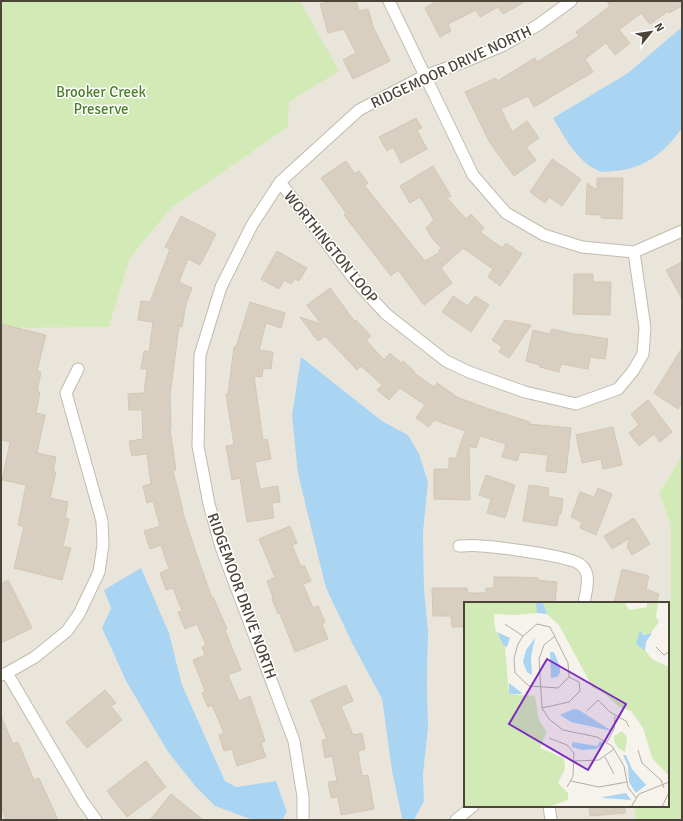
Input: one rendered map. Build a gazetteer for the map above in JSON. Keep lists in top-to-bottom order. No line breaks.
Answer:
{"streets":{"street":["RIDGEMOOR DRIVE NORTH","WORTHINGTON LOOP"]},"crossings":[["RIDGEMOOR DRIVE NORTH","WORTHINGTON LOOP"]],"parks":["Brooker Creek Preserve"],"north":"top right"}
